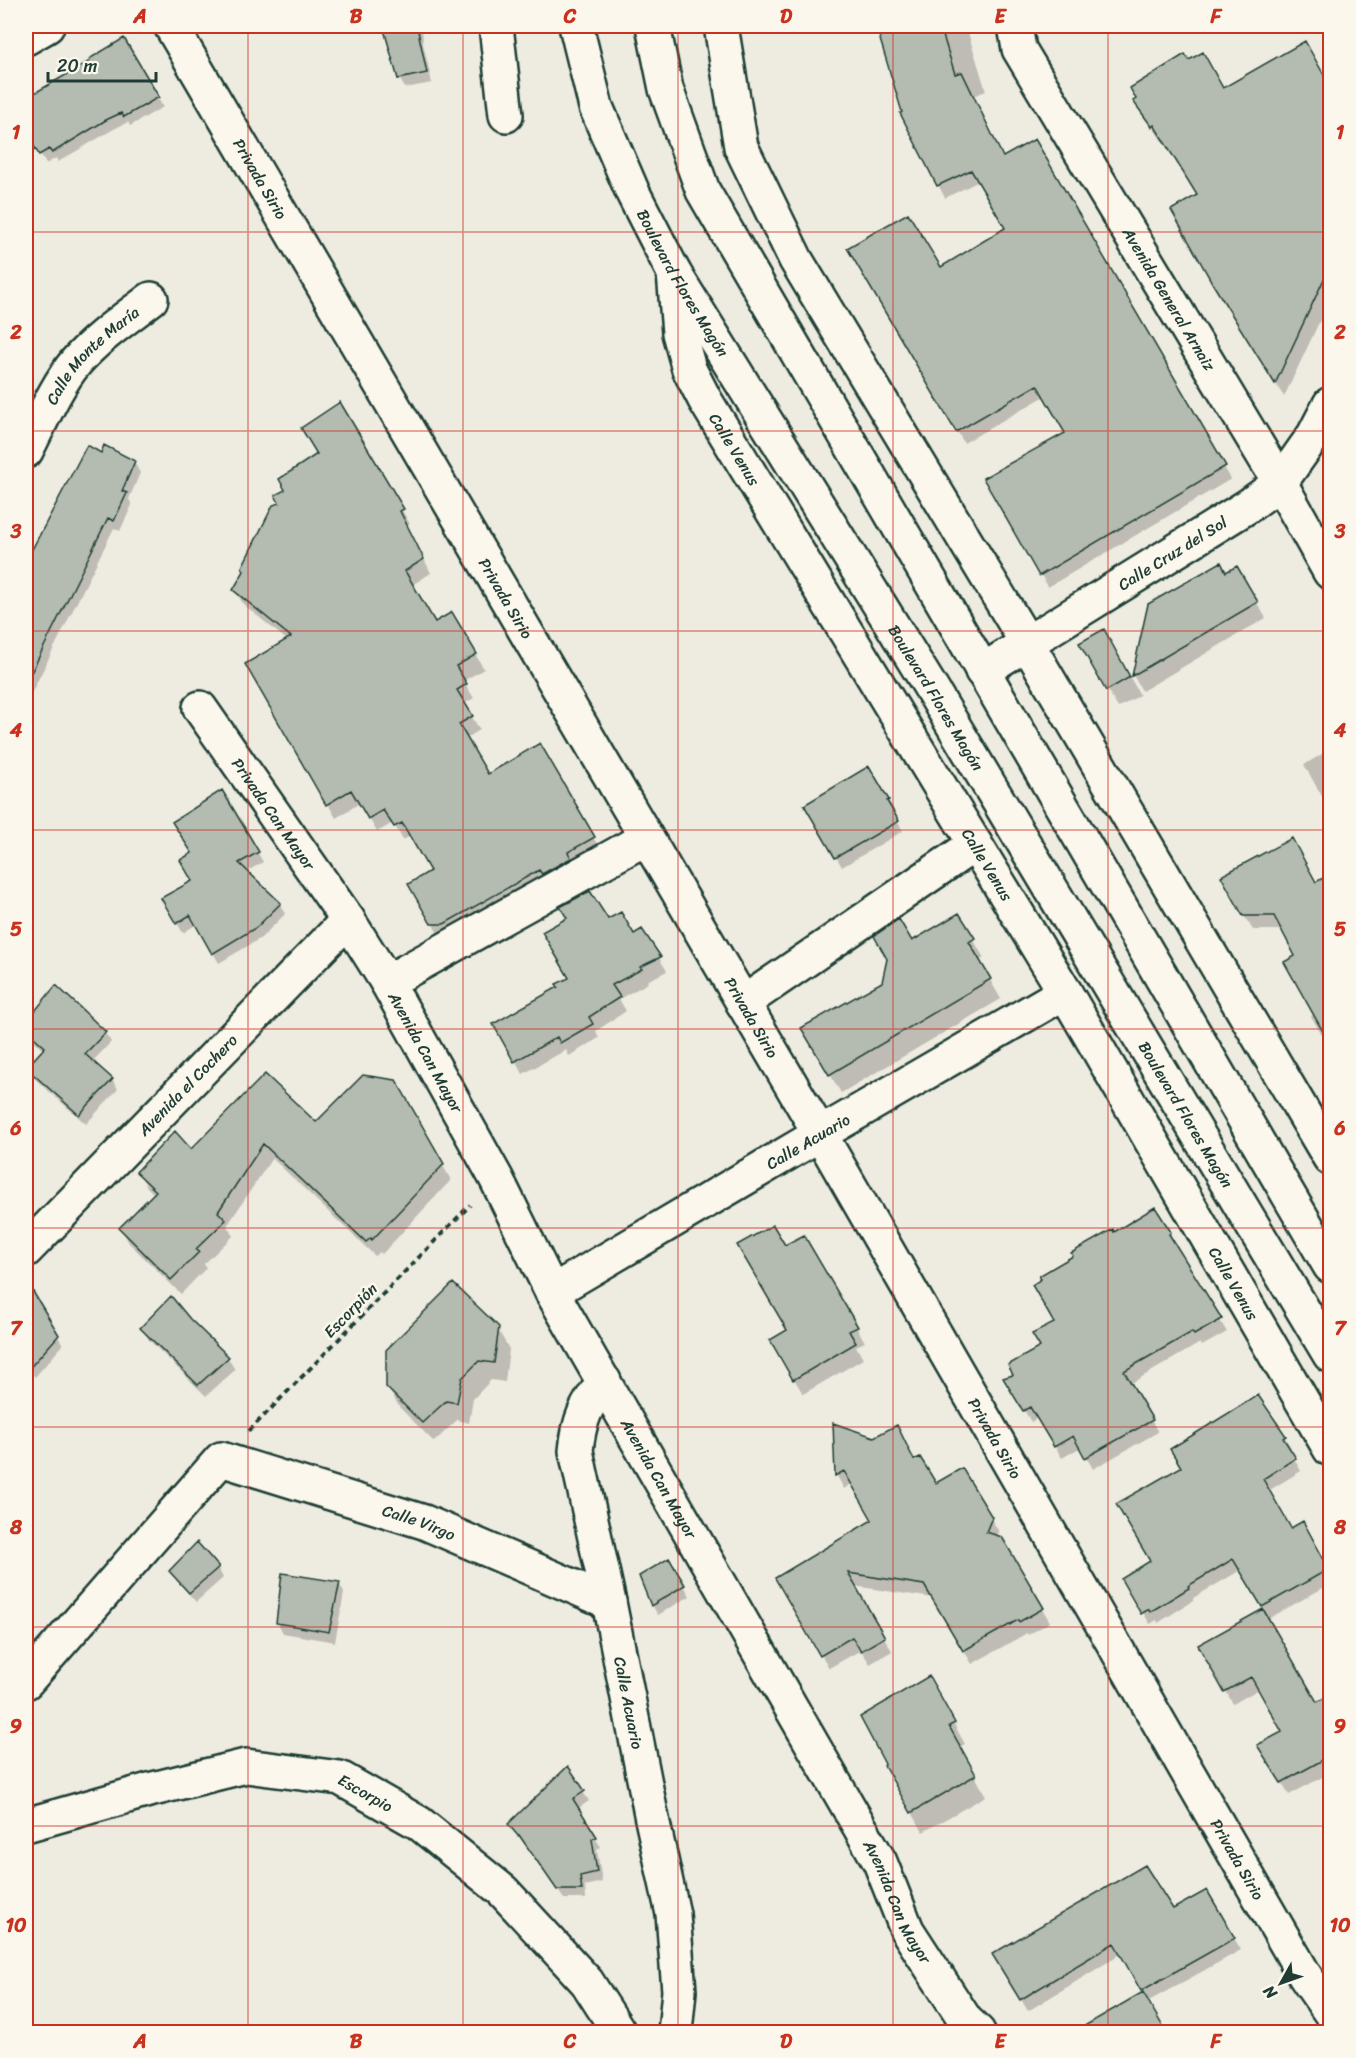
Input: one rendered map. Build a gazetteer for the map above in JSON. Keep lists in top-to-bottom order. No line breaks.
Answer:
{"streets":{"street":["Privada Sirio","Boulevard Flores Magón","Avenida General Arnaiz","Calle Monte María","Calle Venus","Calle Cruz del Sol","Privada Can Mayor","Avenida Can Mayor","Avenida el Cochero","Calle Acuario","Calle Virgo","Escorpio"],"path":["Escorpión"]},"crossings":[["Privada Sirio","Calle Acuario"],["Boulevard Flores Magón","Calle Venus"],["Avenida General Arnaiz","Calle Cruz del Sol"],["Calle Venus","Calle Acuario"],["Privada Can Mayor","Avenida Can Mayor"],["Privada Can Mayor","Avenida el Cochero"],["Avenida Can Mayor","Avenida el Cochero"],["Avenida Can Mayor","Calle Acuario"],["Avenida Can Mayor","Escorpión"],["Calle Acuario","Calle Virgo"],["Escorpión","Calle Virgo"]],"scale_bar":"20 m","north":"bottom left","grid":{"columns":["A","B","C","D","E","F"],"rows":["1","2","3","4","5","6","7","8","9","10"]}}
